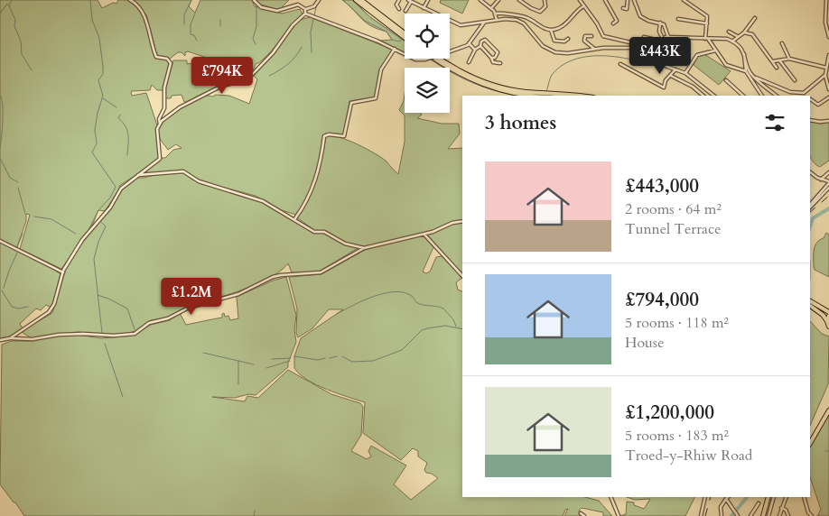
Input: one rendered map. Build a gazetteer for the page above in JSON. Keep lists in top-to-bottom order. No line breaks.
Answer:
{"page":{"price":["£443K","£794K","£1.2M"],"heading":"3 homes","list":[{"name":"£443,000","note":"2 rooms · 64 m² · Tunnel Terrace"},{"name":"£794,000","note":"5 rooms · 118 m² · House"},{"name":"£1,200,000","note":"5 rooms · 183 m² · Troed-y-Rhiw Road"}]}}
